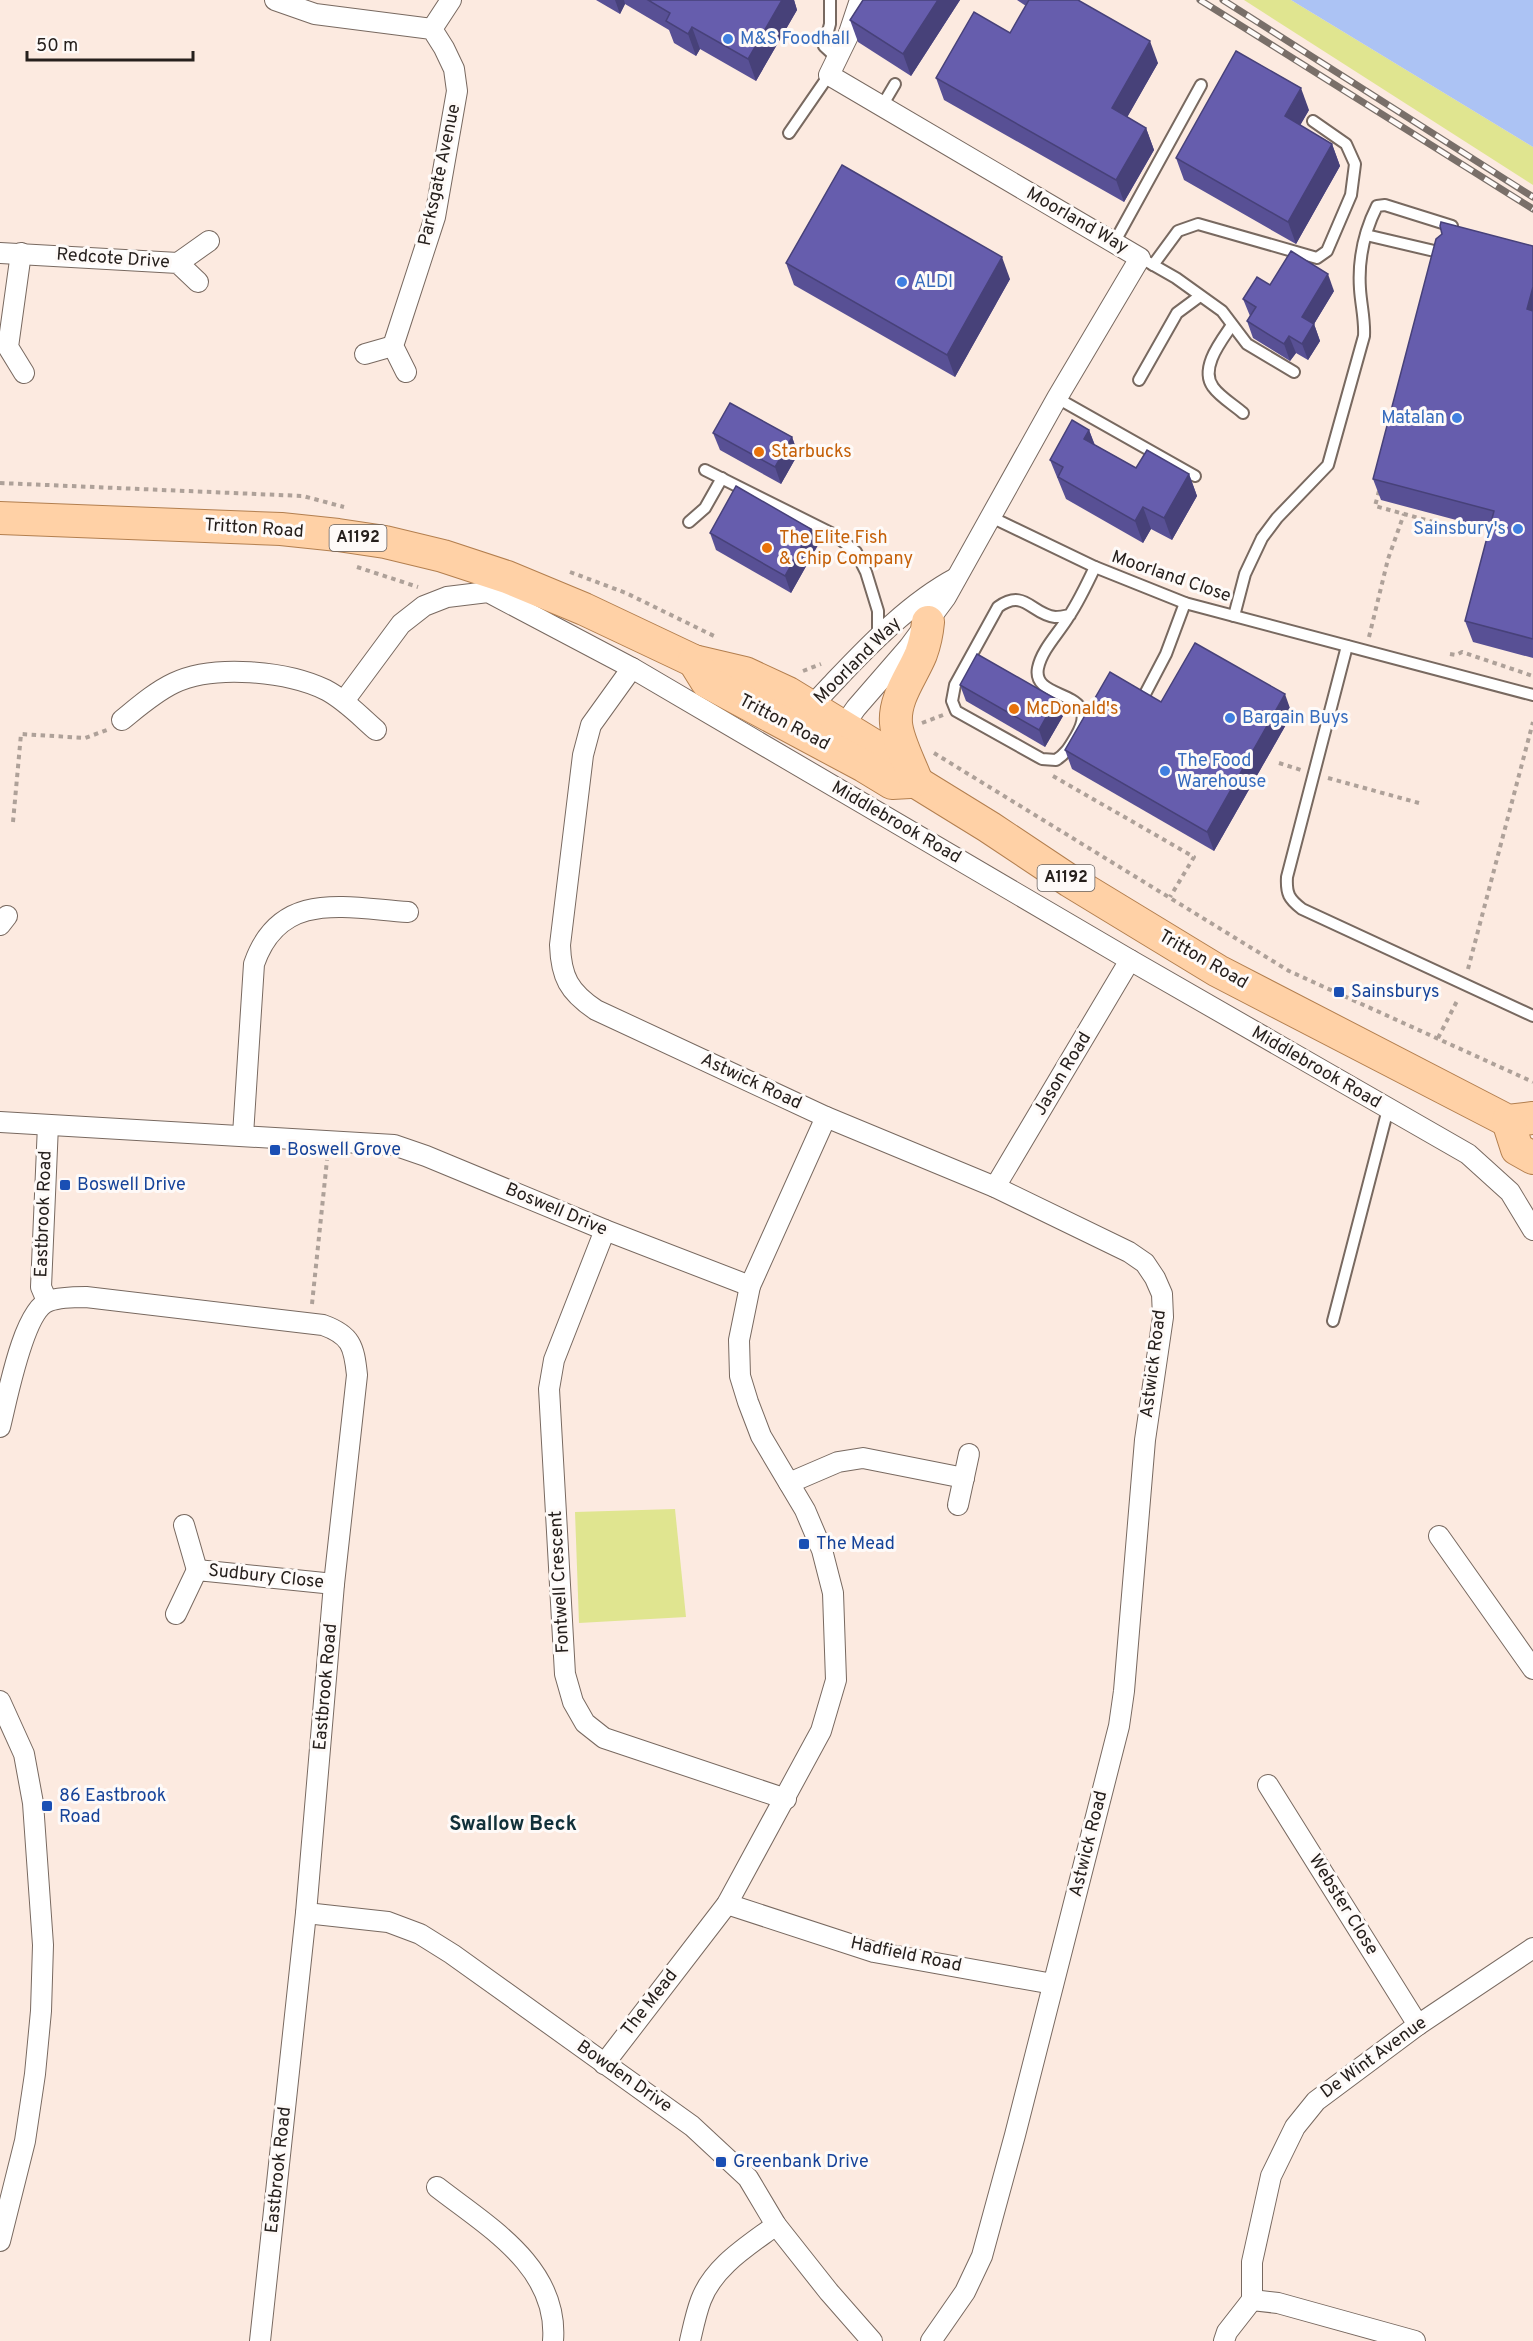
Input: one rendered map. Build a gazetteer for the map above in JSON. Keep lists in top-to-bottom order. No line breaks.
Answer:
{"streets":{"main road":["Tritton Road","A1192"],"street":["Parksgate Avenue","Moorland Way","Redcote Drive","Middlebrook Road","Jason Road","Astwick Road","Boswell Drive","Eastbrook Road","Sudbury Close","Fontwell Crescent","Webster Close","Hadfield Road","The Mead","De Wint Avenue","Bowden Drive"],"lane":["Moorland Close"]},"crossings":[["Moorland Way","Tritton Road"],["Moorland Way","Moorland Close"],["Middlebrook Road","Jason Road"],["Middlebrook Road","Astwick Road"],["Jason Road","Astwick Road"],["Astwick Road","Hadfield Road"],["Astwick Road","The Mead"],["Boswell Drive","Eastbrook Road"],["Boswell Drive","Fontwell Crescent"],["Boswell Drive","The Mead"],["Eastbrook Road","Sudbury Close"],["Eastbrook Road","Bowden Drive"],["Fontwell Crescent","The Mead"],["Webster Close","De Wint Avenue"],["Hadfield Road","The Mead"],["The Mead","Bowden Drive"]],"districts":["Swallow Beck"],"places":{"other":["M&S Foodhall","ALDI","Matalan","Starbucks","Sainsbury's","The Elite Fish & Chip Company","McDonald's","Bargain Buys","The Food Warehouse"],"transit":["Sainsburys","Boswell Grove","Boswell Drive","The Mead","86 Eastbrook Road","Greenbank Drive"]},"scale_bar":"50 m"}
